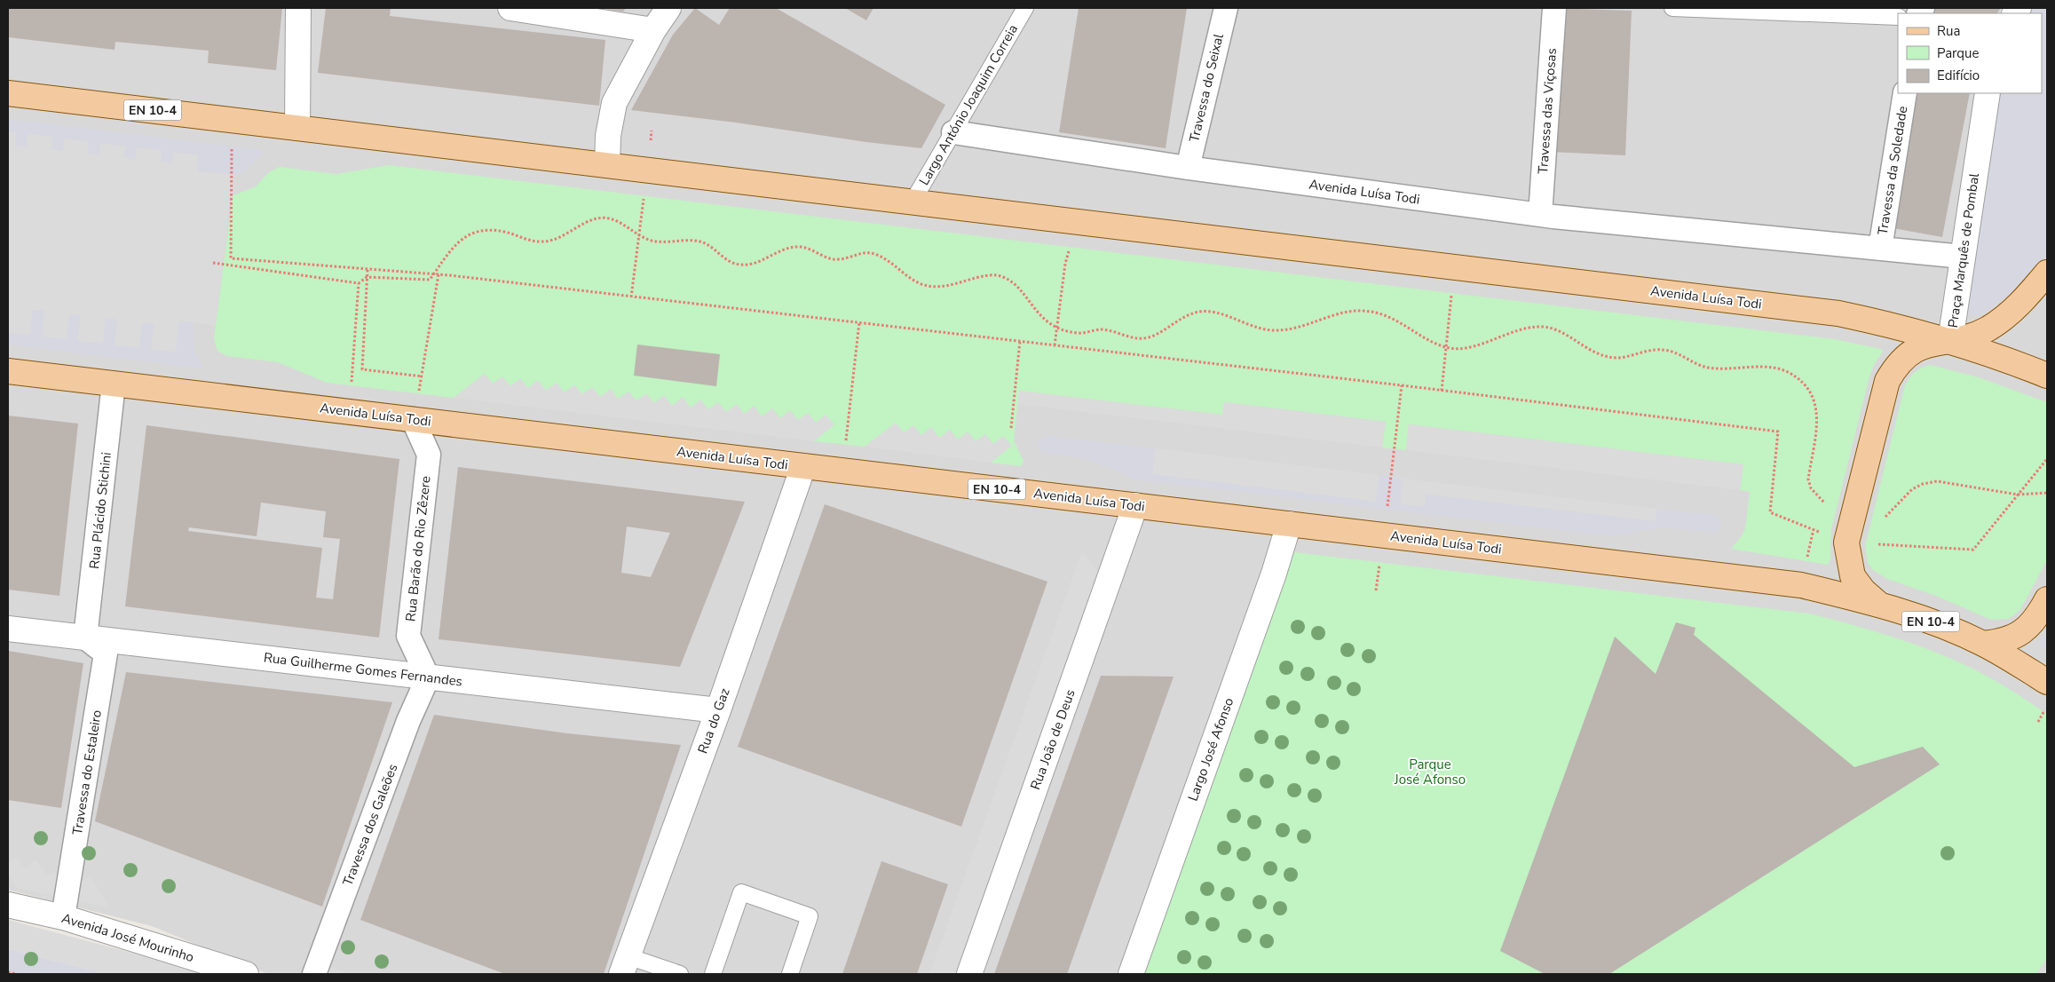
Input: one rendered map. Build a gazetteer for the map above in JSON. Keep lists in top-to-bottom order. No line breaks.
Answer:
{"streets":{"main road":["EN 10-4","Avenida Luísa Todi","Praça Marquês de Pombal"],"street":["Travessa do Seixal","Travessa das Viçosas","Travessa da Soledade","Rua Plácido Stichini","Rua Barão do Rio Zêzere","Rua Guilherme Gomes Fernandes","Rua do Gaz","Rua João de Deus","Largo José Afonso","Travessa do Estaleiro","Travessa dos Galeões","Avenida José Mourinho"],"lane":["Largo António Joaquim Correia"]},"crossings":[["Travessa do Seixal","Avenida Luísa Todi"],["Largo António Joaquim Correia","Avenida Luísa Todi"],["Travessa das Viçosas","Avenida Luísa Todi"],["Travessa da Soledade","Avenida Luísa Todi"],["Avenida Luísa Todi","Praça Marquês de Pombal"],["Avenida Luísa Todi","Rua Plácido Stichini"],["Avenida Luísa Todi","Rua Barão do Rio Zêzere"],["Avenida Luísa Todi","Rua do Gaz"],["Avenida Luísa Todi","Rua João de Deus"],["Avenida Luísa Todi","Largo José Afonso"],["Rua Plácido Stichini","Rua Guilherme Gomes Fernandes"],["Rua Plácido Stichini","Travessa do Estaleiro"],["Rua Barão do Rio Zêzere","Rua Guilherme Gomes Fernandes"],["Rua Barão do Rio Zêzere","Travessa dos Galeões"],["Rua Guilherme Gomes Fernandes","Rua do Gaz"],["Rua Guilherme Gomes Fernandes","Travessa do Estaleiro"],["Rua Guilherme Gomes Fernandes","Travessa dos Galeões"],["Travessa do Estaleiro","Avenida José Mourinho"]],"parks":["Parque José Afonso"],"legend":["Rua","Parque","Edifício"]}
